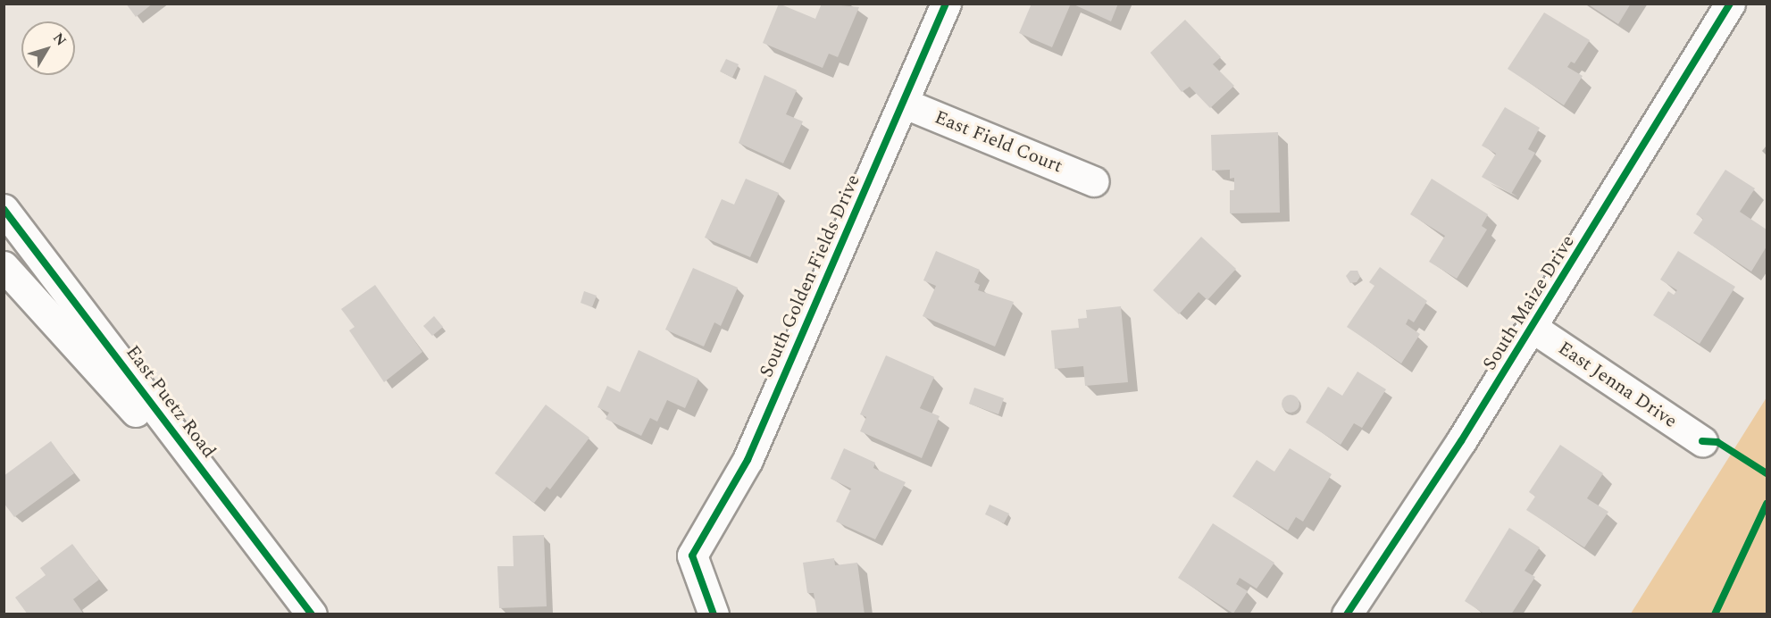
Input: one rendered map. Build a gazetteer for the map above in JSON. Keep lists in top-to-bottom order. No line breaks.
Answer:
{"streets":{"street":["East Field Court","South Golden Fields Drive","South Maize Drive","East Jenna Drive","East Puetz Road"]},"crossings":[["East Field Court","South Golden Fields Drive"],["South Maize Drive","East Jenna Drive"]],"north":"top right"}
